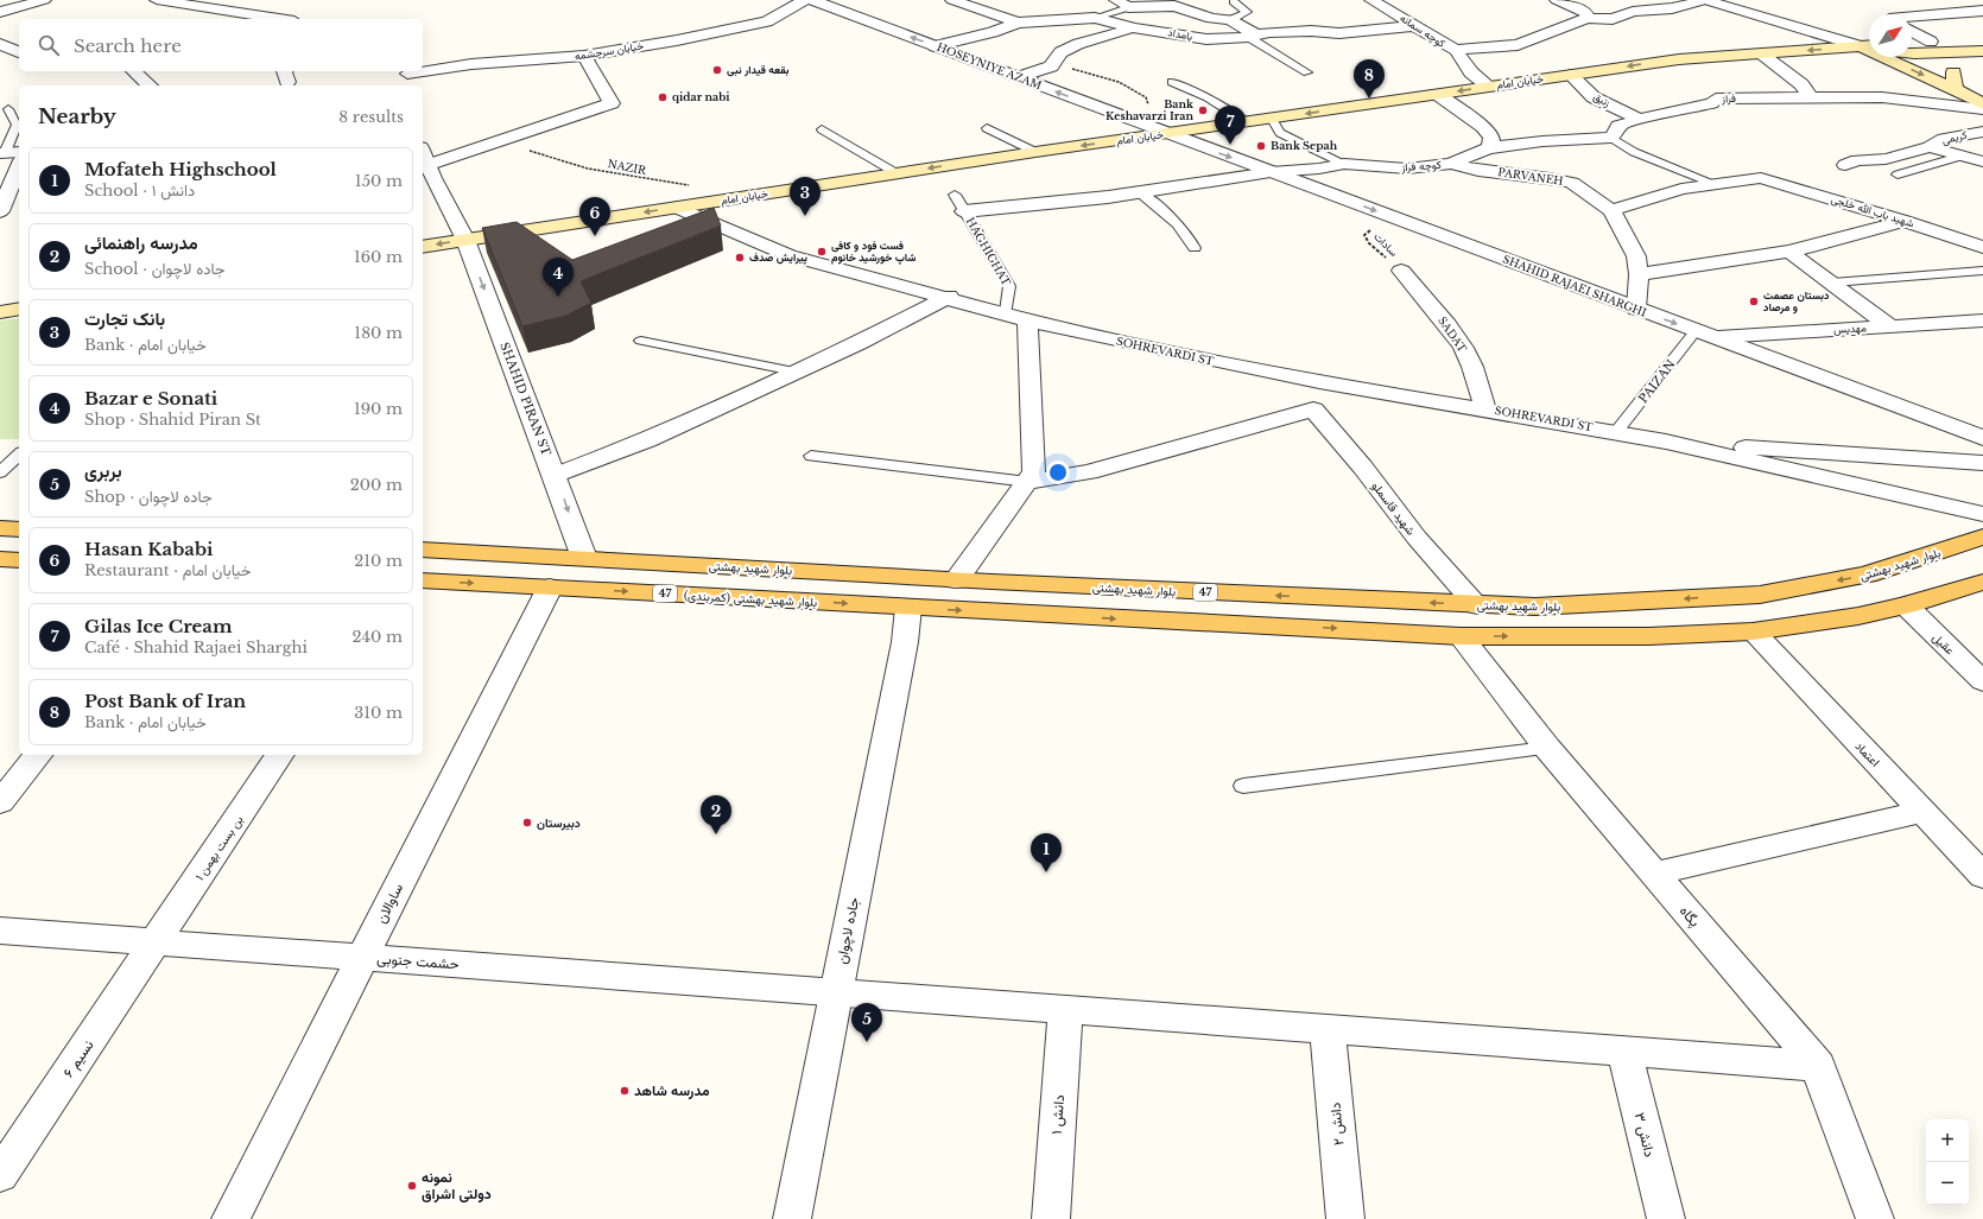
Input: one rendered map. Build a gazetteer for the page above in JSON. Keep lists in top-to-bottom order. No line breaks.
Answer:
{"streets":{"main road":["خیابان امام","بلوار شهید بهشتی","47","بلوار شهید بهشتی (کمربندی)"],"street":["کوچه سمانه","بامداد","خیابان سرچشمه","HOSEYNIYE AZAM","فراز","زنبق","کریمی","کوچه فراز","PARVANEH","شهید باب الله خلجی","SHAHID RAJAEI SHARGHI","مهدیس","SADAT","SOHREVARDI ST","SHAHID PIRAN ST","شهید قاسملو","عقیل","اعتماد","بن بست بهمن ۱","ساوالان","پگاه","جاده لاچوان","حشمت جنوبی","نسیم ۶","دانش ۱","دانش ۲","دانش ۳"],"lane":["HAGHIGHAT","PAIZAN"],"path":["NAZIR","سادات"]},"crossings":[["کوچه سمانه","بامداد"],["کوچه سمانه","خیابان امام"],["HOSEYNIYE AZAM","خیابان امام"],["HOSEYNIYE AZAM","SHAHID RAJAEI SHARGHI"],["خیابان امام","زنبق"],["خیابان امام","SHAHID RAJAEI SHARGHI"],["خیابان امام","SOHREVARDI ST"],["خیابان امام","SHAHID PIRAN ST"],["فراز","زنبق"],["کوچه فراز","PARVANEH"],["کوچه فراز","HAGHIGHAT"],["کوچه فراز","SHAHID RAJAEI SHARGHI"],["PARVANEH","SHAHID RAJAEI SHARGHI"],["سادات","SHAHID RAJAEI SHARGHI"],["سادات","SADAT"],["HAGHIGHAT","SOHREVARDI ST"],["SHAHID RAJAEI SHARGHI","مهدیس"],["SHAHID RAJAEI SHARGHI","PAIZAN"],["SADAT","SOHREVARDI ST"],["SOHREVARDI ST","PAIZAN"],["SHAHID PIRAN ST","بلوار شهید بهشتی"],["شهید قاسملو","بلوار شهید بهشتی"],["47","بلوار شهید بهشتی (کمربندی)"],["47","عقیل"],["47","اعتماد"],["47","پگاه"],["47","جاده لاچوان"],["بلوار شهید بهشتی (کمربندی)","ساوالان"],["بلوار شهید بهشتی (کمربندی)","جاده لاچوان"],["بن بست بهمن ۱","حشمت جنوبی"],["بن بست بهمن ۱","نسیم ۶"],["ساوالان","حشمت جنوبی"],["پگاه","حشمت جنوبی"],["جاده لاچوان","حشمت جنوبی"],["حشمت جنوبی","نسیم ۶"],["حشمت جنوبی","دانش ۱"],["حشمت جنوبی","دانش ۲"],["حشمت جنوبی","دانش ۳"]],"one_way":["خیابان امام","SHAHID RAJAEI SHARGHI","SHAHID PIRAN ST","بلوار شهید بهشتی (کمربندی)"],"places":["بقعه قیدار نبی","qidar nabi","Bank Keshavarzi Iran","Bank Sepah","فست فود و کافی شاپ خورشید خانوم","پیرایش صدف","دبستان عصمت و مرصاد","دبیرستان","مدرسه شاهد","نمونه دولتی اشراق"],"north":"top right","page":{"search":"Search here","pins":["8","7","3","6","4","2","1","5"],"heading":["Nearby","8 results"],"list":[{"mark":"1","name":"Mofateh Highschool","note":"School · دانش ۱","value":"150 m"},{"mark":"2","name":"مدرسه راهنمائی","note":"School · جاده لاچوان","value":"160 m"},{"mark":"3","name":"بانک تجارت","note":"Bank · خیابان امام","value":"180 m"},{"mark":"4","name":"Bazar e Sonati","note":"Shop · Shahid Piran St","value":"190 m"},{"mark":"5","name":"بربری","note":"Shop · جاده لاچوان","value":"200 m"},{"mark":"6","name":"Hasan Kababi","note":"Restaurant · خیابان امام","value":"210 m"},{"mark":"7","name":"Gilas Ice Cream","note":"Café · Shahid Rajaei Sharghi","value":"240 m"},{"mark":"8","name":"Post Bank of Iran","note":"Bank · خیابان امام","value":"310 m"}],"map_buttons":["+","−"]}}
